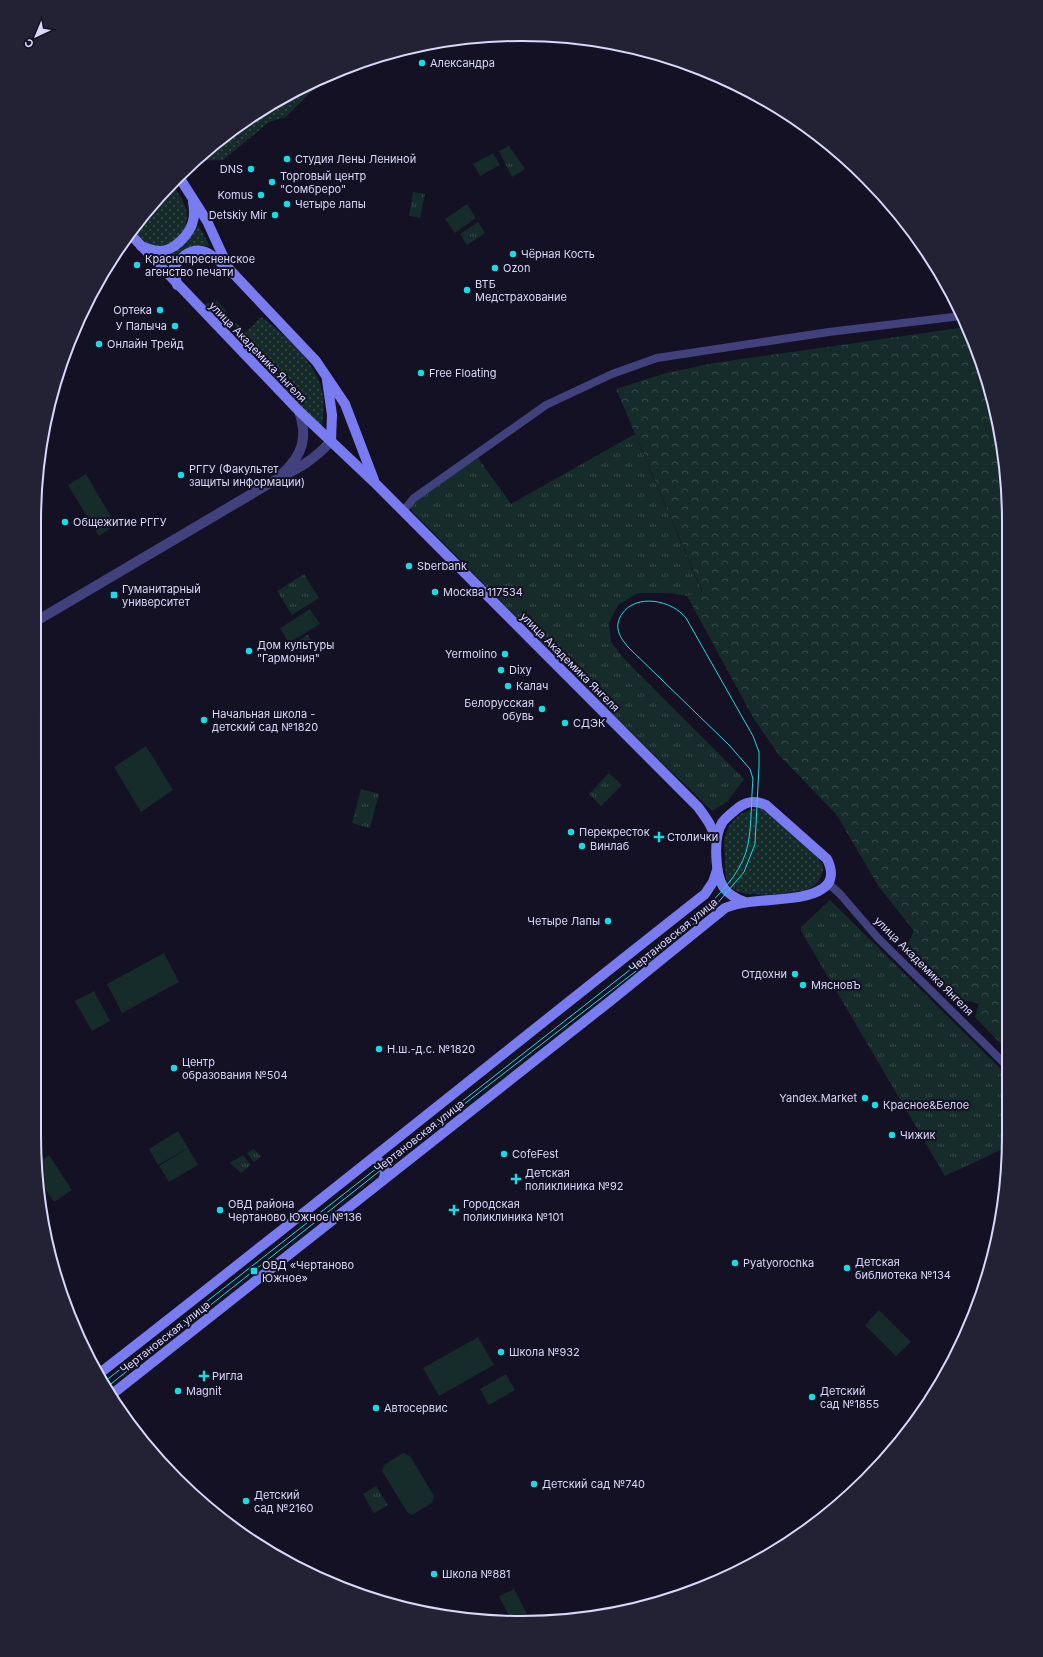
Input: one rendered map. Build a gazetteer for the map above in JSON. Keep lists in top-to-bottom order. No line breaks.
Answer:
{"streets":{"main road":["улица Академика Янгеля","Чертановская улица"]},"crossings":[["улица Академика Янгеля","Чертановская улица"]],"places":{"other":["Александра","Студия Лены Лениной","DNS","Торговый центр \"Сомбреро\"","Komus","Четыре лапы","Detskiy Mir","Чёрная Кость","Краснопресненское агенство печати","Ozon","ВТБ Медстрахование","Ортека","У Палыча","Онлайн Трейд","Free Floating","РГГУ (Факультет защиты информации)","Общежитие РГГУ","Sberbank","Москва 117534","Дом культуры \"Гармония\"","Yermolino","Dixy","Калач","Белорусская обувь","Начальная школа - детский сад №1820","СДЭК","Перекресток","Винлаб","Четыре Лапы","Отдохни","МясновЪ","Н.ш.-д.с. №1820","Центр образования №504","Yandex.Market","Красное&Белое","Чижик","CofeFest","ОВД района Чертаново Южное №136","Pyatyorochka","Детская библиотека №134","Школа №932","Magnit","Детский сад №1855","Автосервис","Детский сад №740","Детский сад №2160","Школа №881"],"transit":["Гуманитарный университет","ОВД «Чертаново Южное»"],"health":["Столички","Детская поликлиника №92","Городская поликлиника №101","Ригла"]},"north":"bottom left"}
